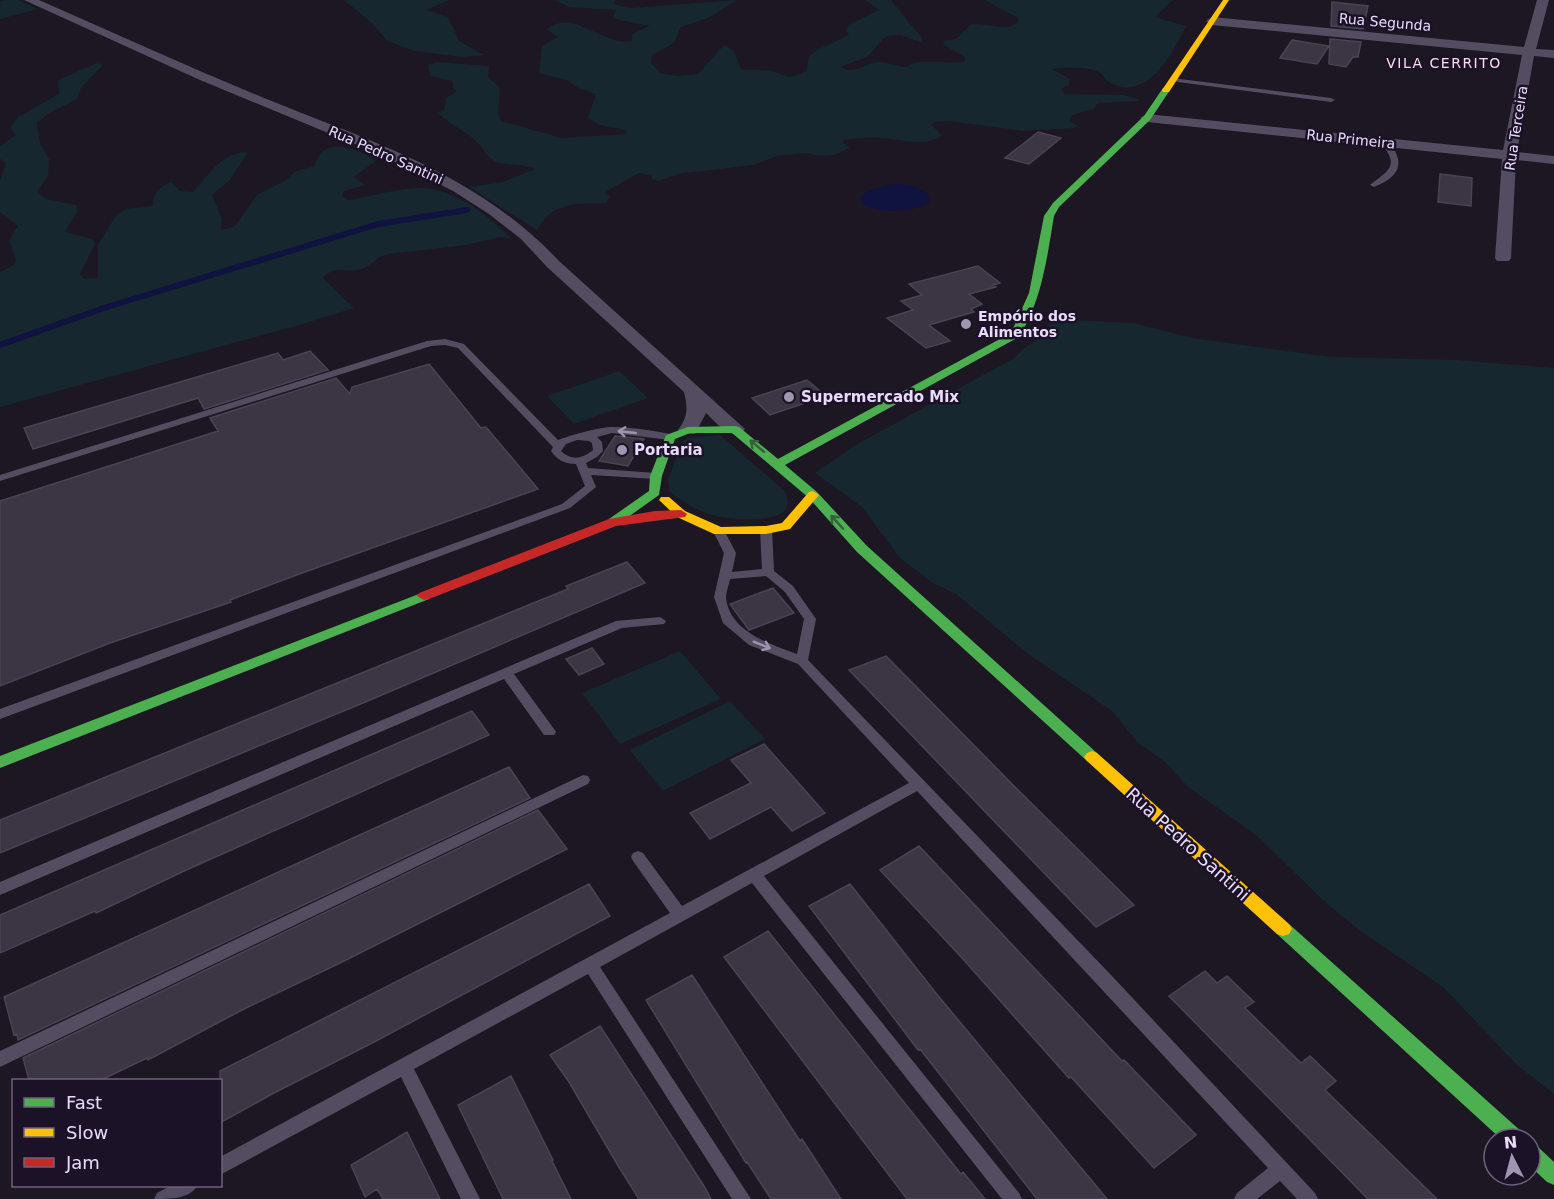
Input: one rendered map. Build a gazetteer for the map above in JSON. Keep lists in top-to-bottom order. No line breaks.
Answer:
{"streets":{"street":["Rua Segunda","Rua Terceira","Rua Primeira","Rua Pedro Santini"]},"crossings":[["Rua Segunda","Rua Terceira"],["Rua Terceira","Rua Primeira"]],"districts":["VILA CERRITO"],"places":["Empório dos Alimentos","Supermercado Mix","Portaria"],"legend":["Fast","Slow","Jam"],"north":"top"}
